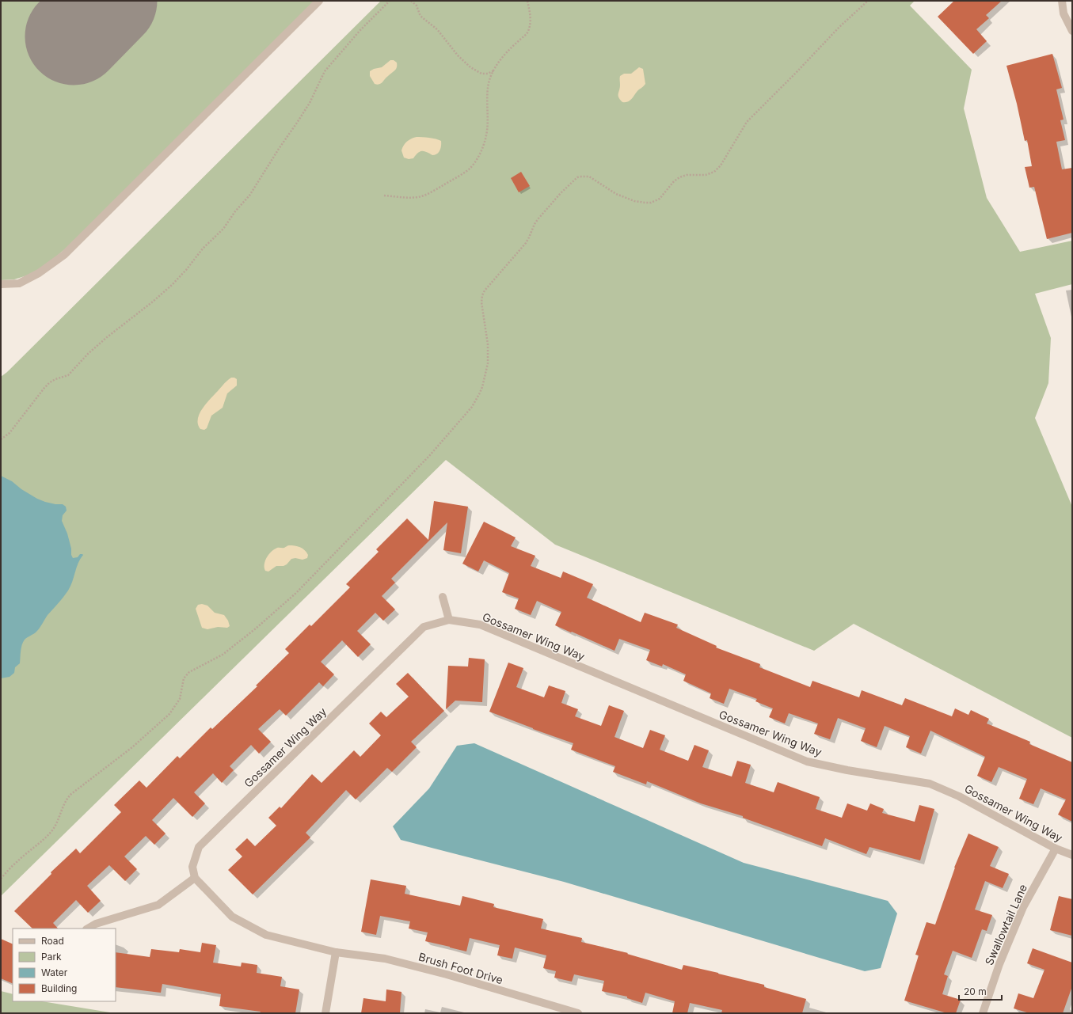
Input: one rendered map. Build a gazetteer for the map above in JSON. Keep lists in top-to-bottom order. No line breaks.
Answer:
{"streets":{"street":["Gossamer Wing Way","Swallowtail Lane","Brush Foot Drive"]},"crossings":[["Gossamer Wing Way","Swallowtail Lane"]],"legend":["Road","Park","Water","Building"],"scale_bar":"20 m"}
